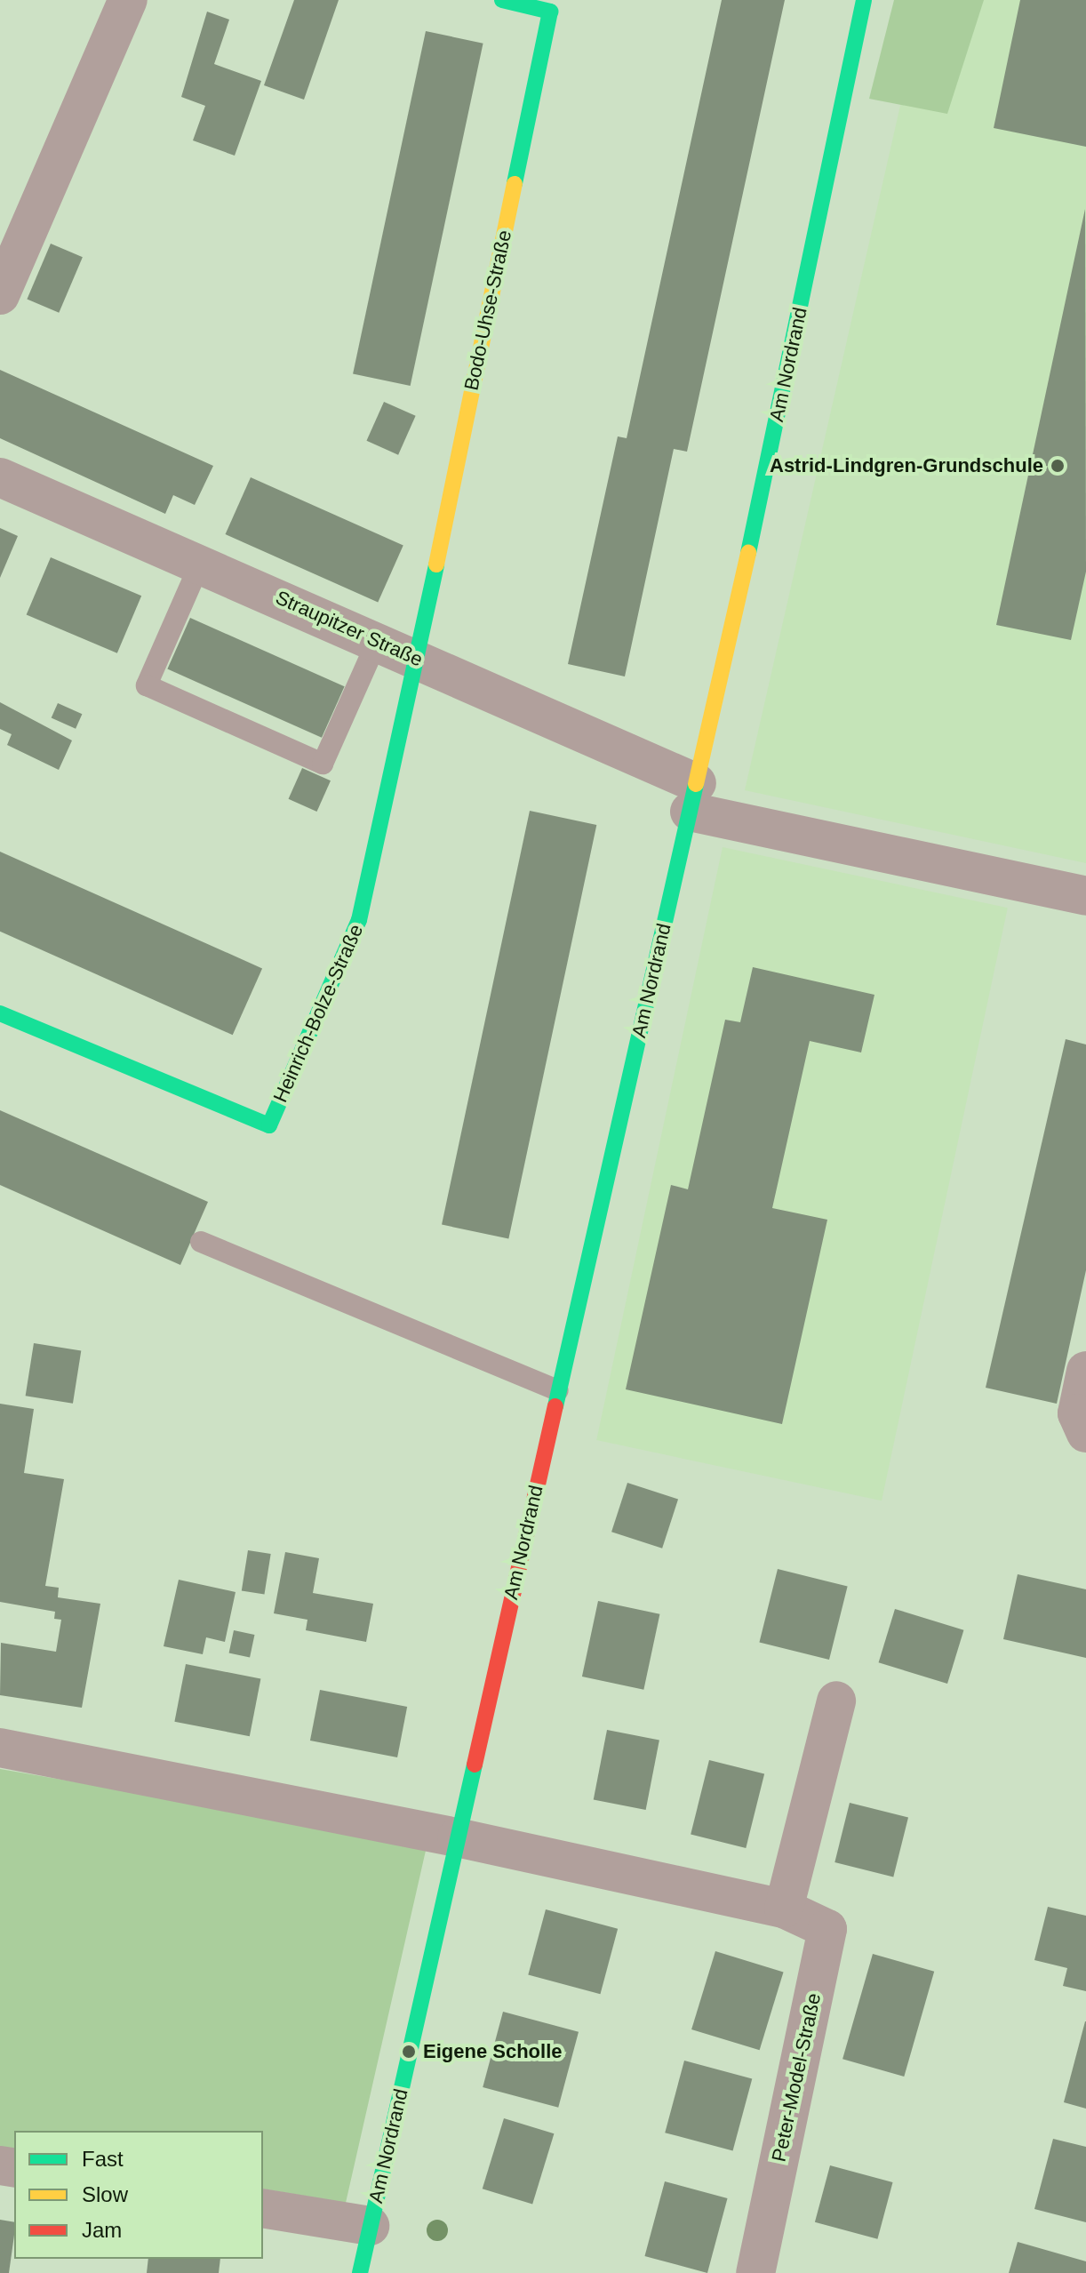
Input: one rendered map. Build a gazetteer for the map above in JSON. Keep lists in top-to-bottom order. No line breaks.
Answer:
{"streets":{"street":["Bodo-Uhse-Straße","Am Nordrand","Straupitzer Straße","Heinrich-Bolze-Straße","Peter-Model-Straße"]},"crossings":[["Bodo-Uhse-Straße","Straupitzer Straße"],["Bodo-Uhse-Straße","Heinrich-Bolze-Straße"],["Am Nordrand","Straupitzer Straße"],["Am Nordrand","Peter-Model-Straße"],["Straupitzer Straße","Heinrich-Bolze-Straße"]],"places":["Astrid-Lindgren-Grundschule","Eigene Scholle"],"legend":["Fast","Slow","Jam"]}
